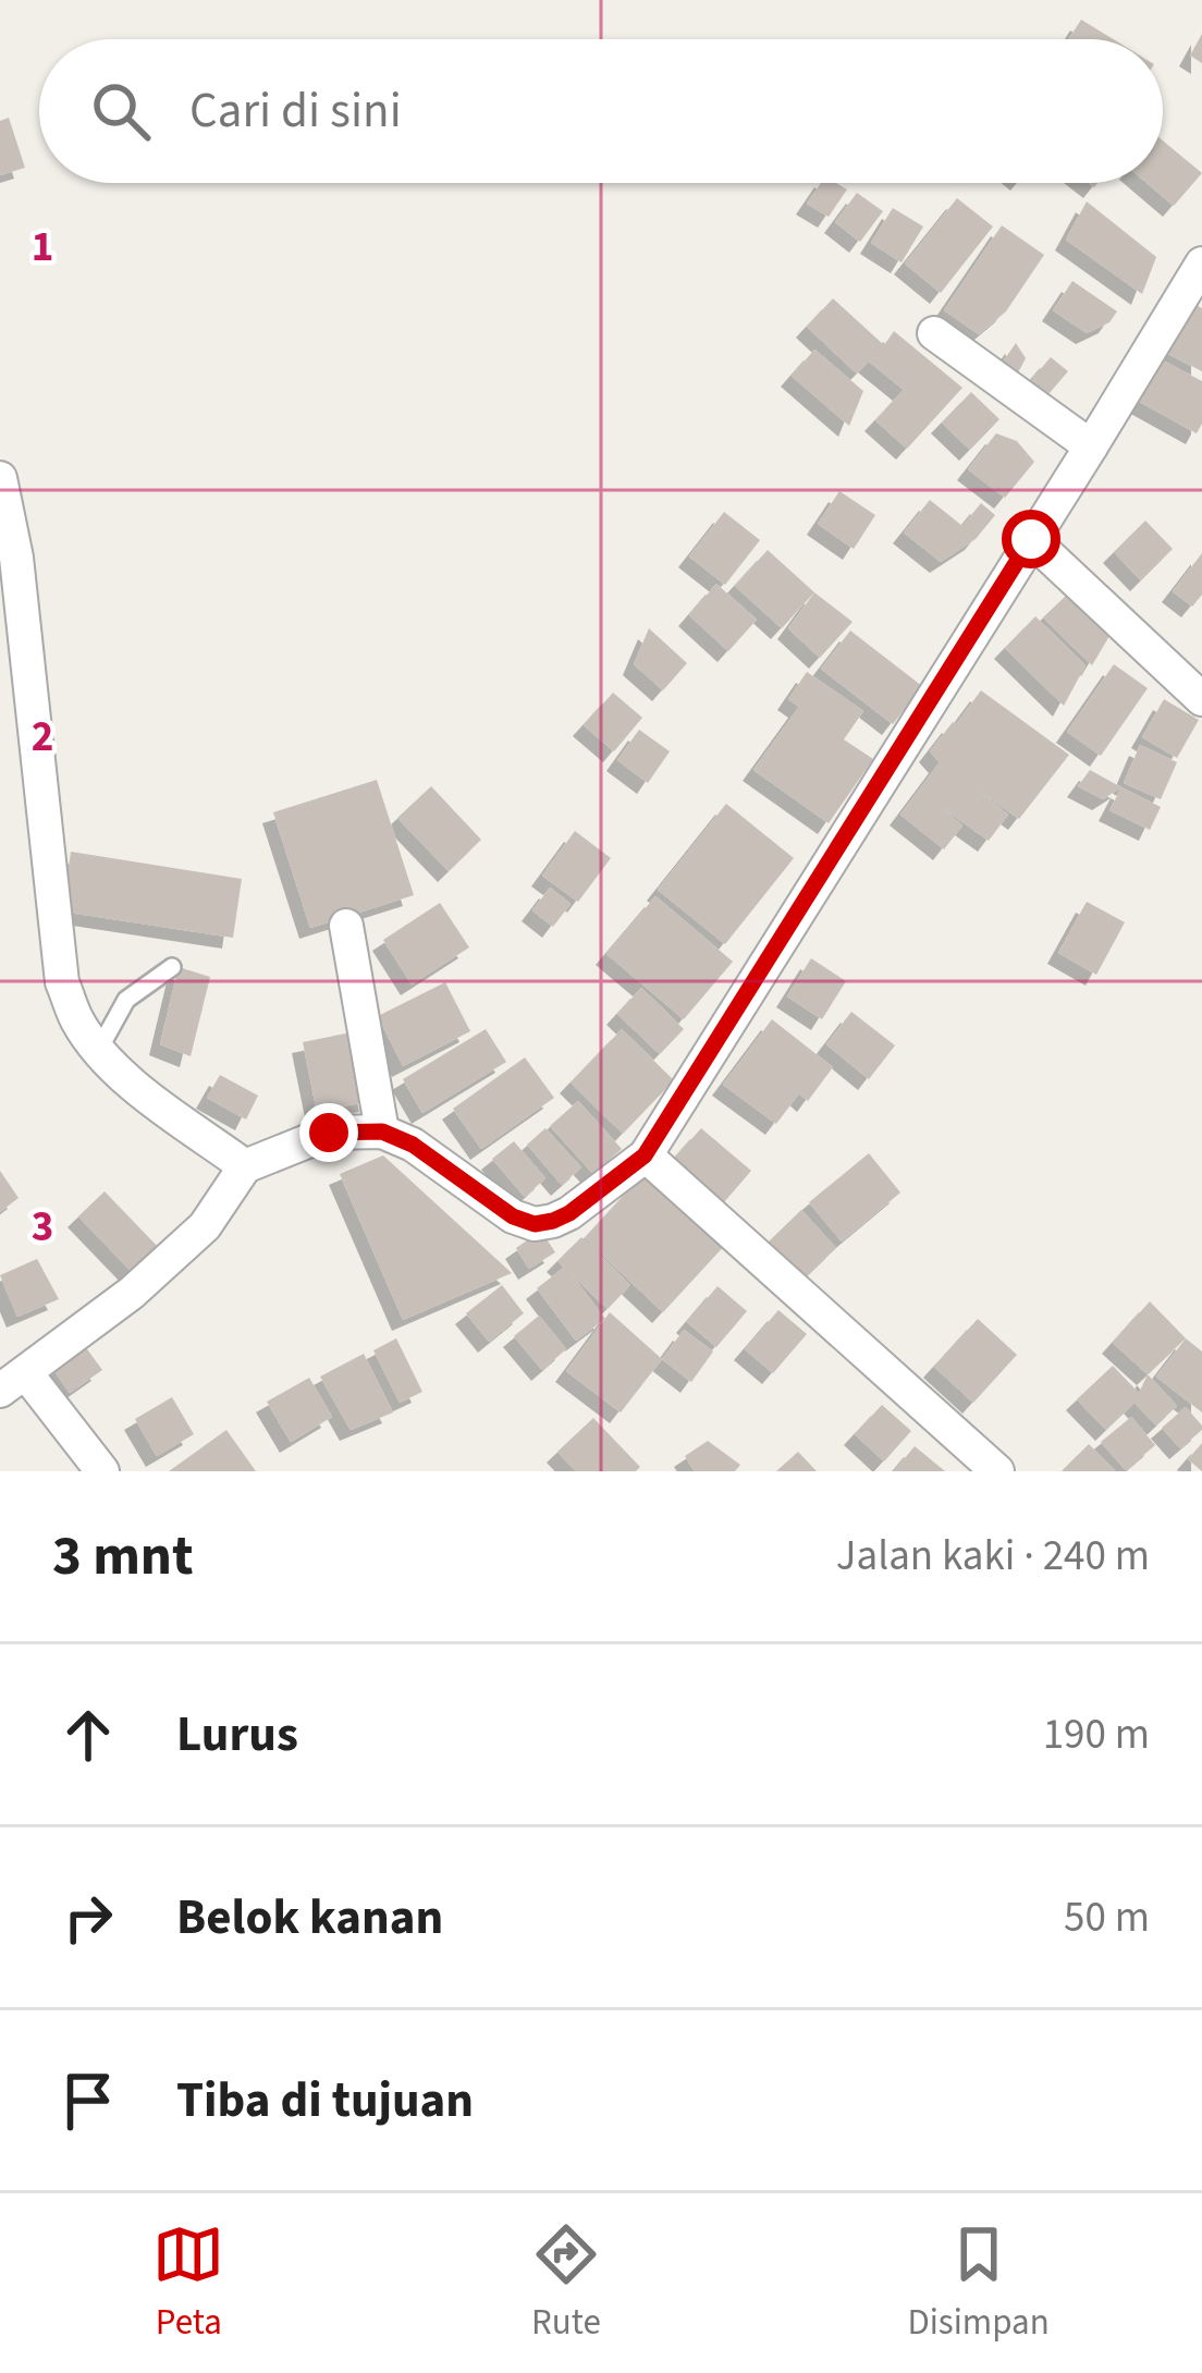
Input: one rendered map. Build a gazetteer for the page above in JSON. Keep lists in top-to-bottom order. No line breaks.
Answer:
{"page":{"search":"Cari di sini","heading":["3 mnt","Jalan kaki · 240 m"],"list":[["Lurus","190 m"],["Belok kanan","50 m"],"Tiba di tujuan"],"nav":["Peta","Rute","Disimpan"]},"grid":{"rows":["1","2","3"]}}
